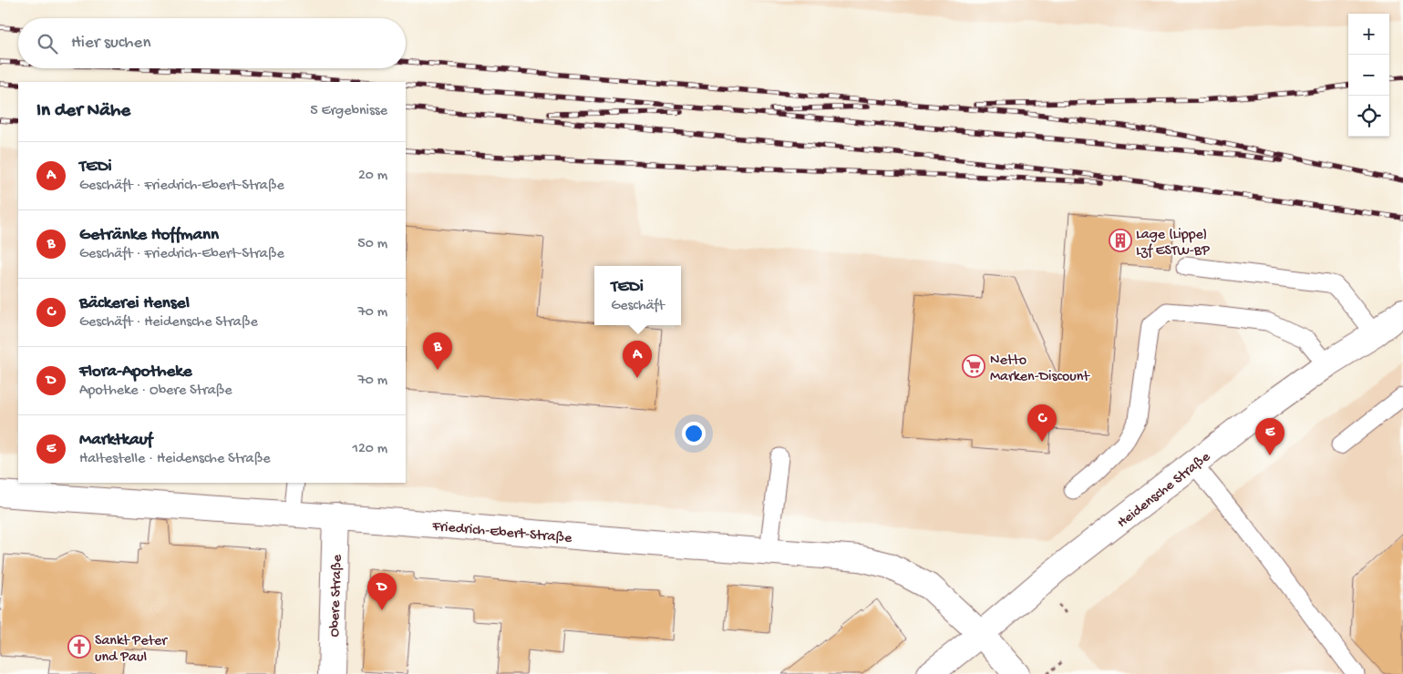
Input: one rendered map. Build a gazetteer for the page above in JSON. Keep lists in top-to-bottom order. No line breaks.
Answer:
{"streets":{"main road":["Heidensche Straße","Friedrich-Ebert-Straße","Obere Straße"]},"crossings":[["Heidensche Straße","Friedrich-Ebert-Straße"],["Friedrich-Ebert-Straße","Obere Straße"]],"places":{"building":["Lage (Lippe) Lzf ESTW-BP"],"supermarket":["Netto Marken-Discount"],"church":["Sankt Peter und Paul"]},"page":{"map_buttons":["+","−"],"search":"Hier suchen","heading":["In der Nähe","5 Ergebnisse"],"list":[{"mark":"A","name":"TEDi","note":"Geschäft · Friedrich-Ebert-Straße","value":"20 m"},{"mark":"B","name":"Getränke Hoffmann","note":"Geschäft · Friedrich-Ebert-Straße","value":"50 m"},{"mark":"C","name":"Bäckerei Hensel","note":"Geschäft · Heidensche Straße","value":"70 m"},{"mark":"D","name":"Flora-Apotheke","note":"Apotheke · Obere Straße","value":"70 m"},{"mark":"E","name":"Marktkauf","note":"Haltestelle · Heidensche Straße","value":"120 m"}],"popup":["TEDi","Geschäft"],"pins":["B","A","C","E","D"]}}
